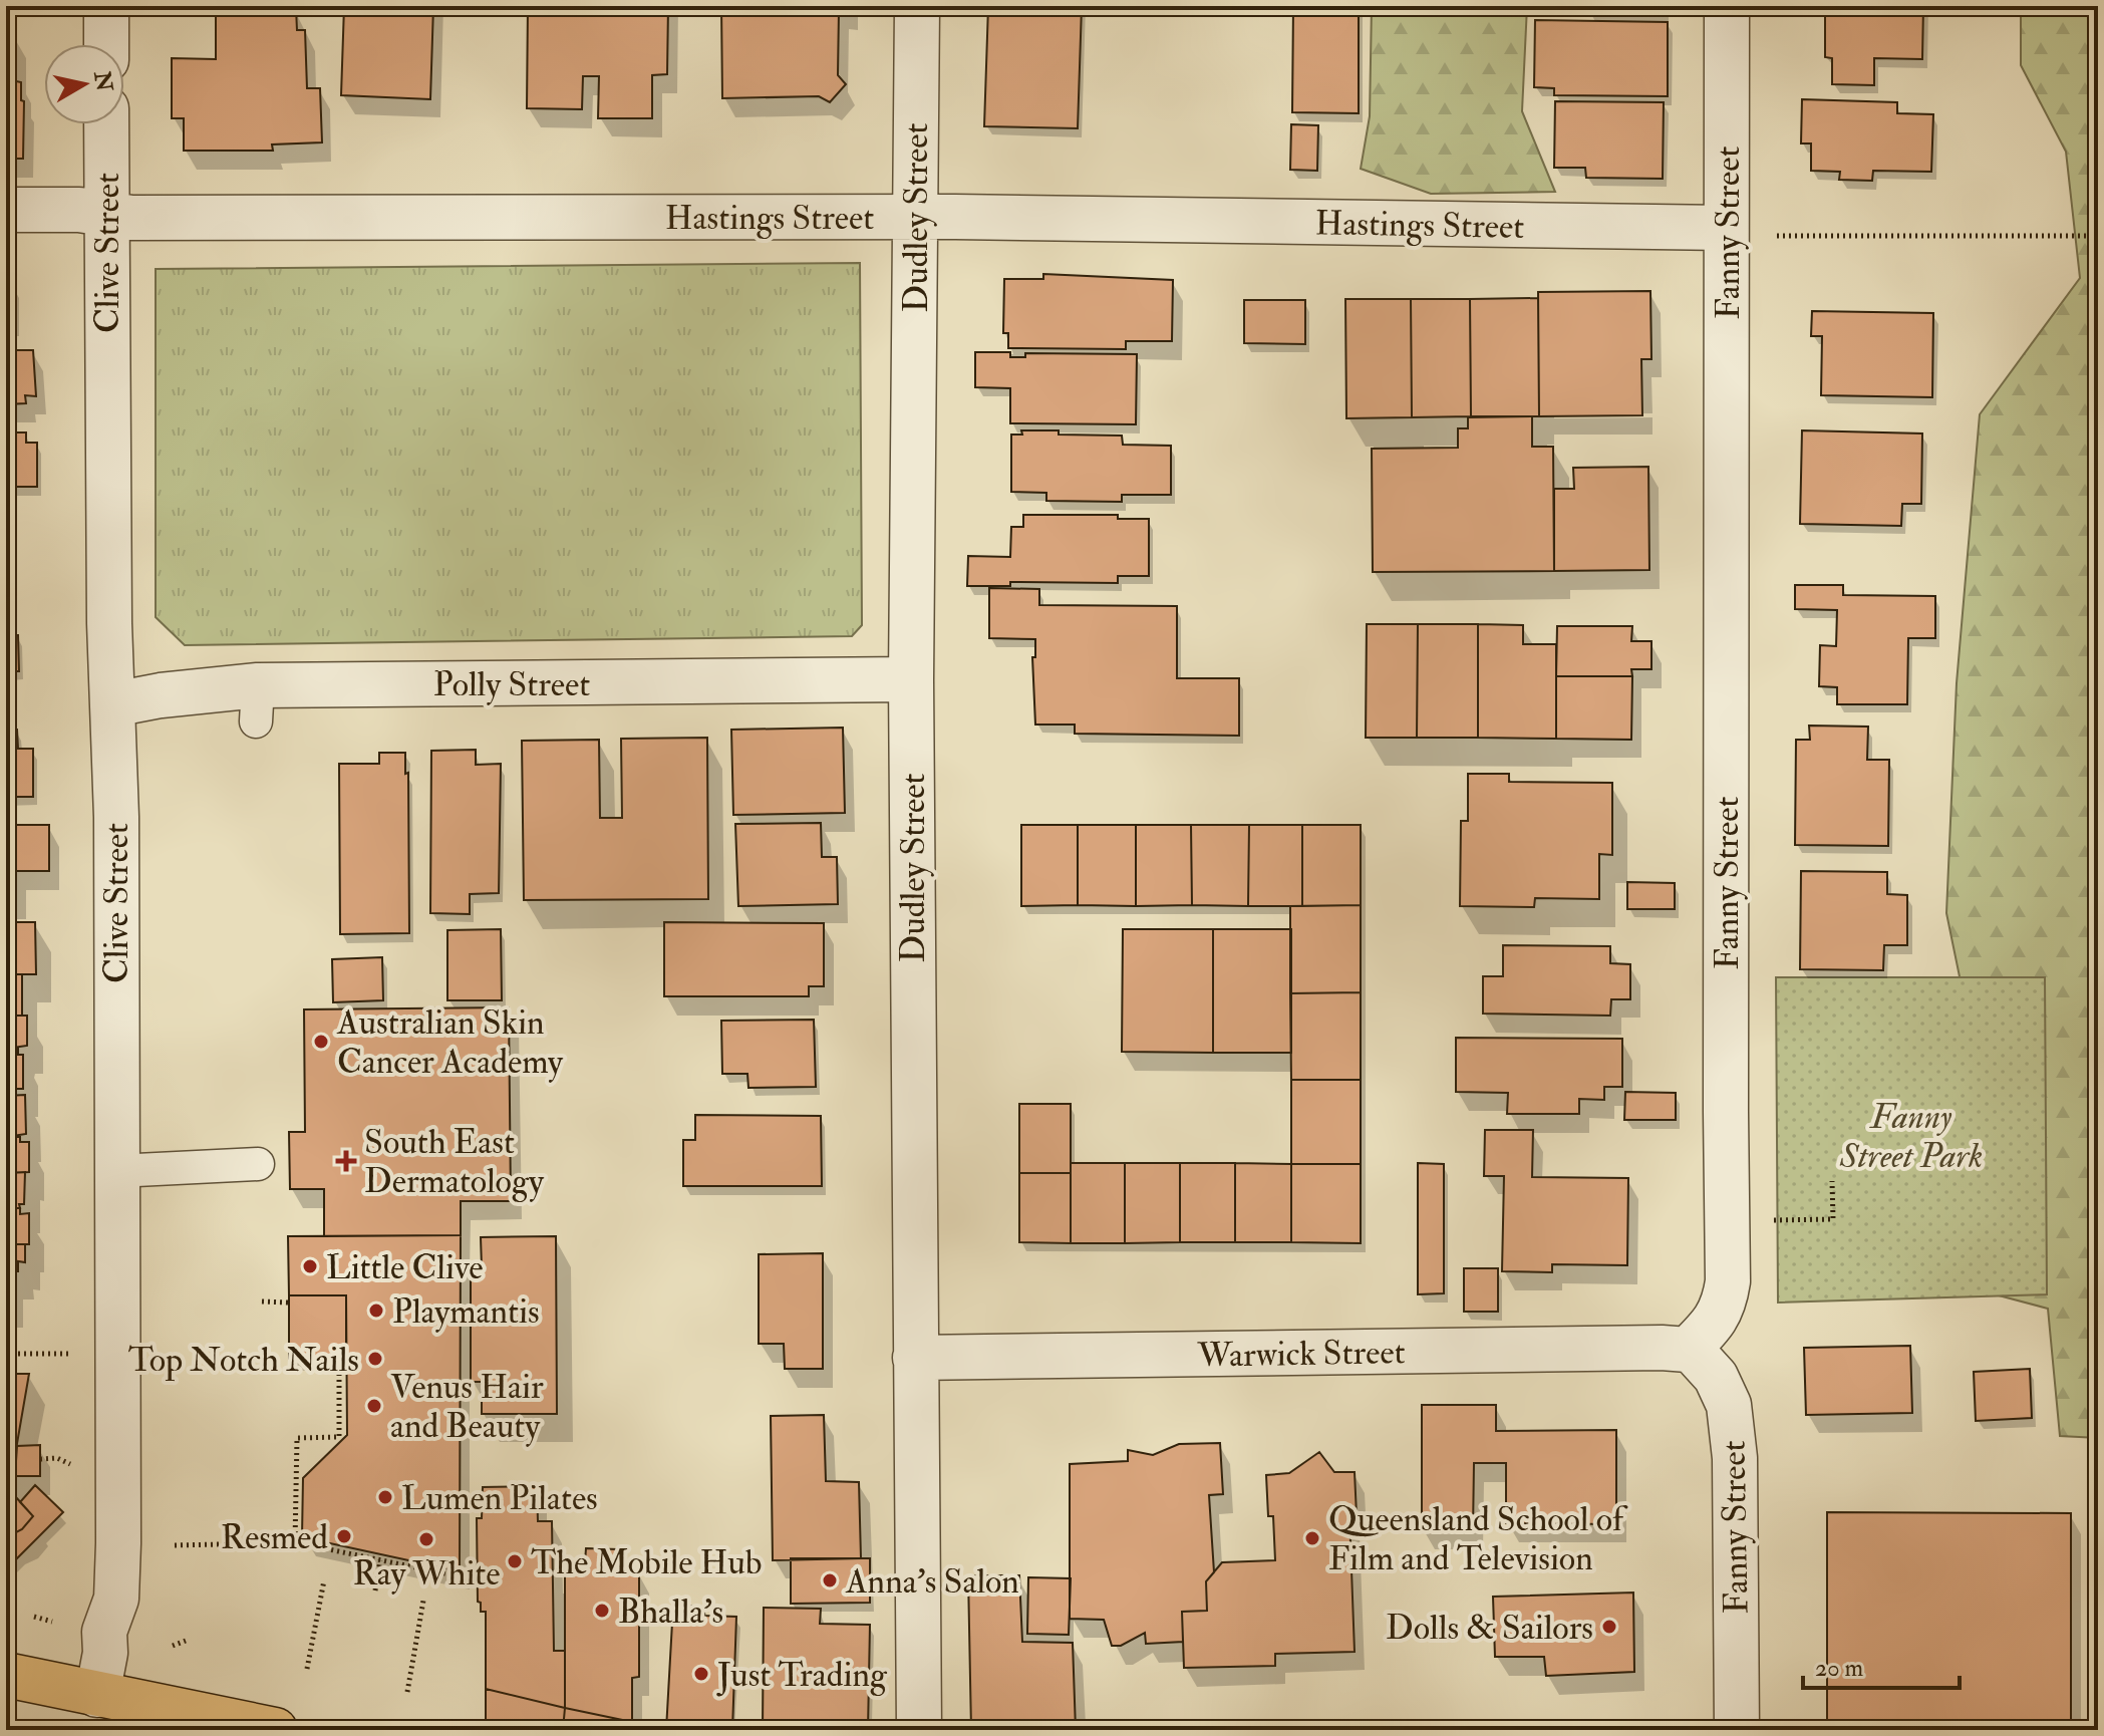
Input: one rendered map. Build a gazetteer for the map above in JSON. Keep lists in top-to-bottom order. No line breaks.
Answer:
{"streets":{"street":["Hastings Street","Dudley Street","Fanny Street","Clive Street","Polly Street","Warwick Street"]},"crossings":[["Hastings Street","Dudley Street"],["Hastings Street","Fanny Street"],["Hastings Street","Clive Street"],["Dudley Street","Polly Street"],["Dudley Street","Warwick Street"],["Fanny Street","Warwick Street"],["Clive Street","Polly Street"]],"parks":["Fanny Street Park"],"places":{"other":["Australian Skin Cancer Academy","Little Clive","Playmantis","Top Notch Nails","Venus Hair and Beauty","Lumen Pilates","Resmed","Queensland School of Film and Television","Ray White","The Mobile Hub","Anna's Salon","Bhalla’s","Dolls & Sailors","Just Trading"],"health":["South East Dermatology"]},"scale_bar":"20 m","north":"right"}
